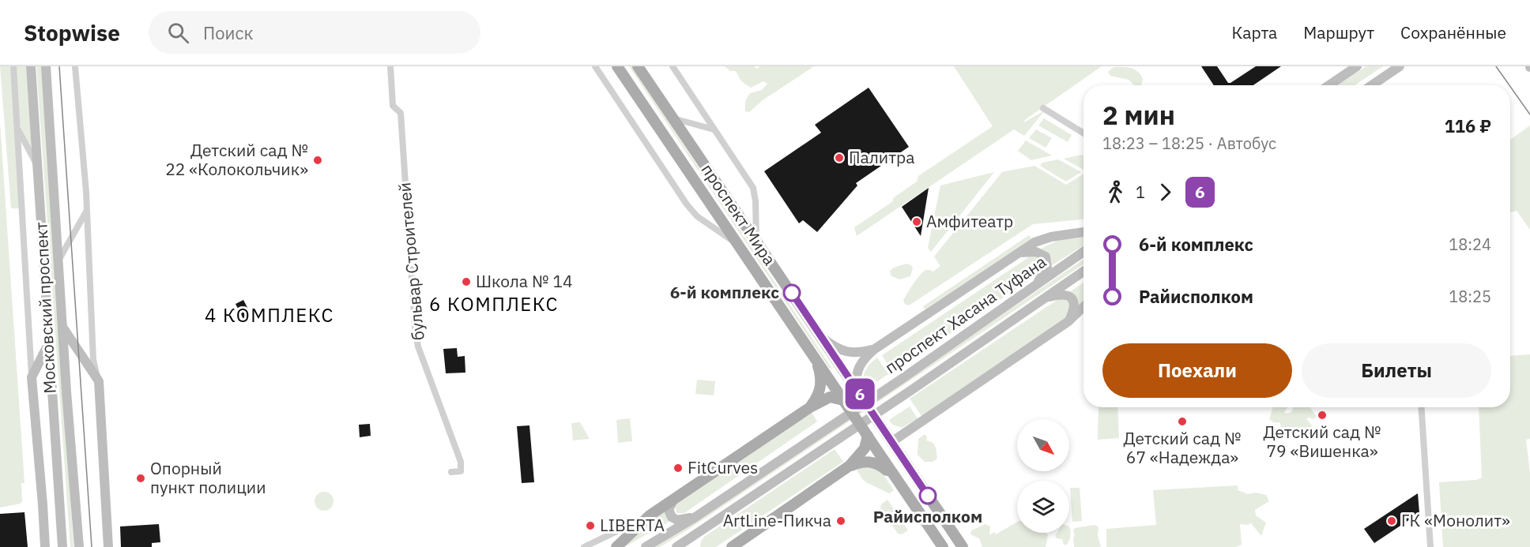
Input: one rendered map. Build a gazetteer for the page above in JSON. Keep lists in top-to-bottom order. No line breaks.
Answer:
{"streets":{"main road":["проспект Мира","Московский проспект","проспект Хасана Туфана"],"street":["бульвар Строителей"]},"districts":["6 КОМПЛЕКС","4 КОМПЛЕКС"],"places":["Палитра","Детский сад № 22 «Колокольчик»","Амфитеатр","Школа № 14","6-й комплекс","Детский сад № 79 «Вишенка»","Детский сад № 67 «Надежда»","FitCurves","Опорный пункт полиции","Райисполком","ArtLine-Пикча","ГК «Монолит»","LIBERTA"],"lines":["bus line 6"],"north":"bottom right","page":{"header":"Stopwise","search":"Поиск","nav":["Карта","Маршрут","Сохранённые"],"on_map":"6","heading":["2 мин","18:23 – 18:25 · Автобус","116 ₽"],"legs":["1","6"],"list":[{"name":"6-й комплекс","value":"18:24"},{"name":"Райисполком","value":"18:25"}],"buttons":["Поехали","Билеты"]}}
